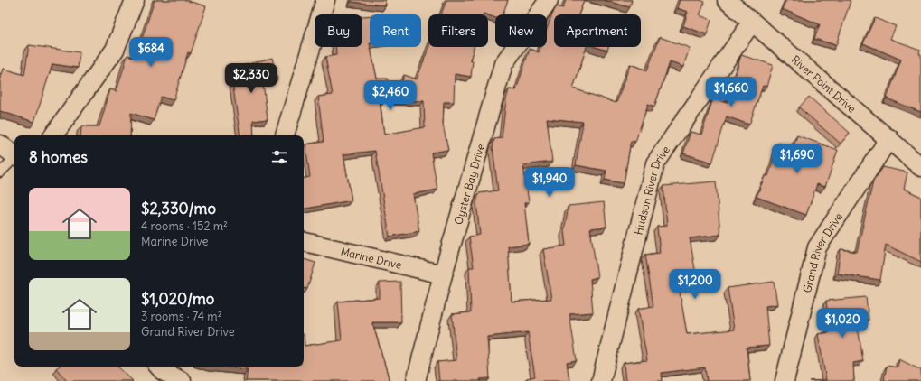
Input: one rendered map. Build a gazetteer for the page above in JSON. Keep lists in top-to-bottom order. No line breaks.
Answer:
{"streets":{"street":["River Point Drive","Oyster Bay Drive","Hudson River Drive","Grand River Drive","Marine Drive"]},"crossings":[["River Point Drive","Hudson River Drive"],["River Point Drive","Grand River Drive"],["Oyster Bay Drive","Marine Drive"]],"page":{"chip":["Buy","Rent","Filters","New","Apartment"],"price":["$684","$2,330","$1,660","$2,460","$1,690","$1,940","$1,200","$1,020"],"heading":"8 homes","list":[{"name":"$2,330/mo","note":"4 rooms · 152 m² · Marine Drive"},{"name":"$1,020/mo","note":"3 rooms · 74 m² · Grand River Drive"}]}}
